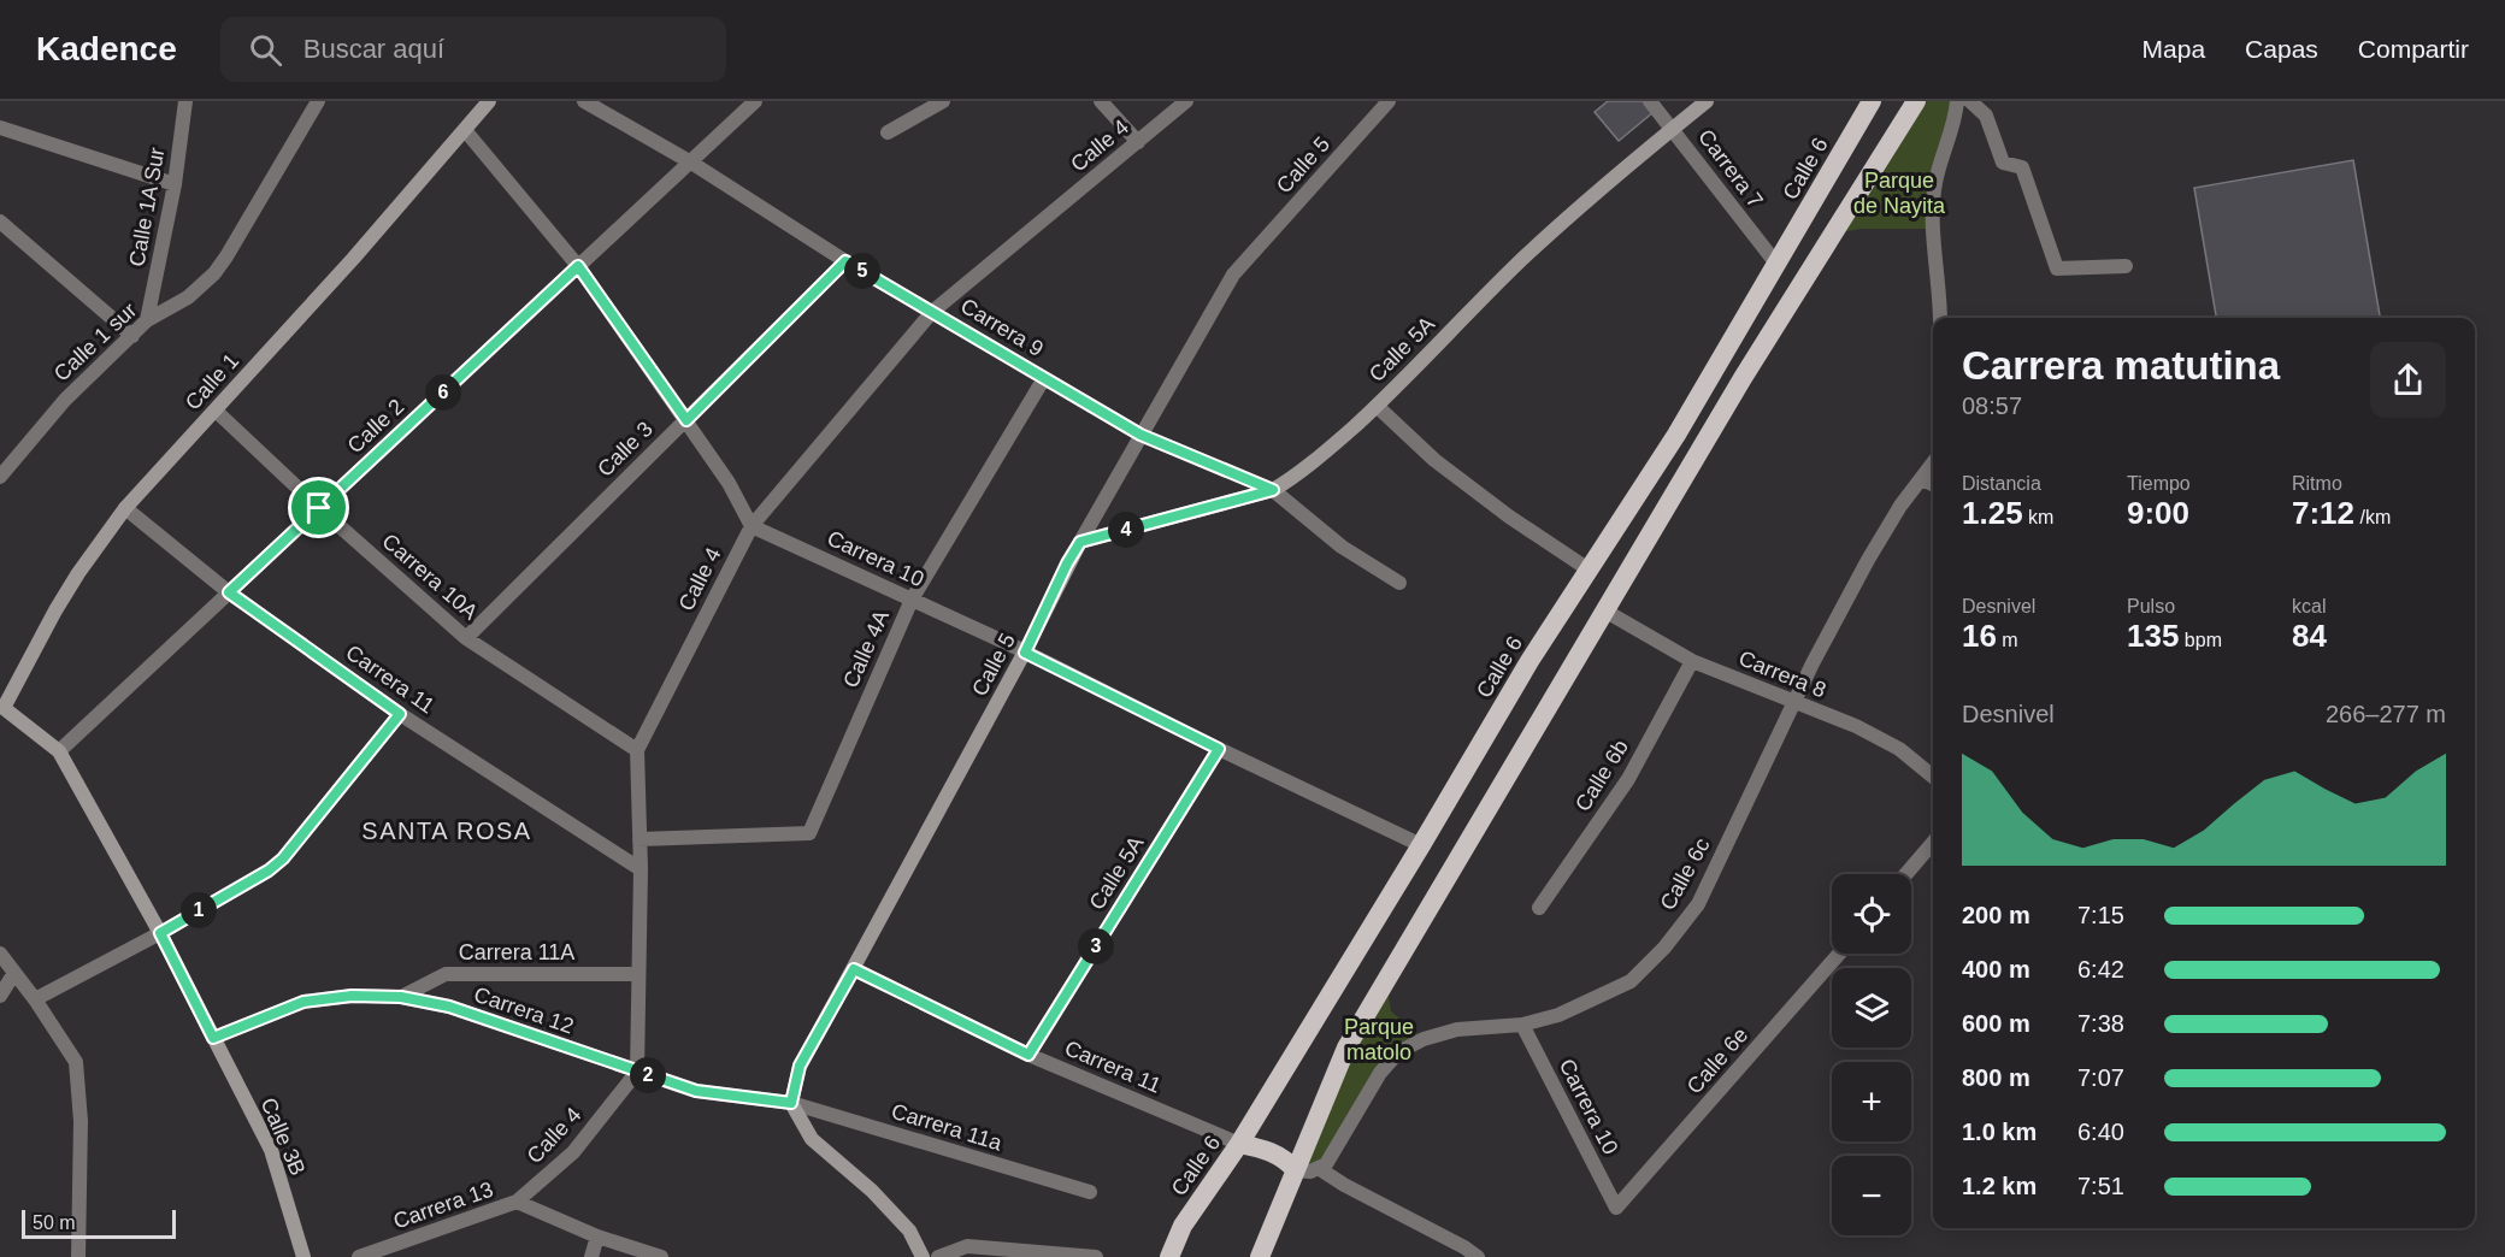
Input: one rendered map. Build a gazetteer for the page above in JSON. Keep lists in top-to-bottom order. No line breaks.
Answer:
{"streets":{"highway":["Calle 6"],"main road":["Calle 5","Calle 5A","Calle 1","Calle 3B"],"street":["Calle 4","Carrera 7","Calle 1A Sur","Carrera 9","Calle 1 sur","Calle 2","Calle 3","Carrera 10","Carrera 10A","Calle 4A","Carrera 8","Carrera 11","Calle 6b","Calle 6c","Carrera 11A","Carrera 12","Calle 6e","Carrera 11a","Carrera 13"]},"crossings":[["Calle 4","Carrera 9"],["Calle 4","Carrera 10"],["Calle 4","Carrera 10A"],["Calle 4","Calle 4A"],["Calle 4","Carrera 11"],["Calle 4","Carrera 11A"],["Calle 4","Carrera 12"],["Calle 4","Carrera 13"],["Calle 5","Carrera 9"],["Calle 5","Calle 5A"],["Calle 5","Carrera 10"],["Calle 5","Carrera 11"],["Calle 5","Carrera 12"],["Calle 5","Carrera 11a"],["Carrera 7","Calle 6"],["Carrera 7","Calle 5A"],["Calle 6","Carrera 10"],["Calle 6","Carrera 11"],["Calle 1A Sur","Calle 1 sur"],["Carrera 9","Calle 5A"],["Carrera 9","Calle 2"],["Carrera 9","Calle 3"],["Carrera 9","Calle 4A"],["Calle 5A","Carrera 10"],["Calle 5A","Carrera 11"],["Calle 1","Carrera 10A"],["Calle 1","Carrera 11"],["Calle 2","Carrera 10A"],["Calle 2","Carrera 11"],["Calle 3","Carrera 10A"],["Carrera 10","Calle 4A"],["Carrera 10","Calle 6c"],["Carrera 10","Calle 6e"],["Carrera 8","Calle 6b"],["Carrera 8","Calle 6c"],["Carrera 11A","Carrera 12"],["Carrera 12","Carrera 11a"],["Carrera 12","Calle 3B"]],"districts":["SANTA ROSA"],"parks":["Parque de Nayita","Parque matolo"],"scale_bar":"50 m","page":{"header":"Kadence","search":"Buscar aquí","nav":["Mapa","Capas","Compartir"],"pins":["5","6","4","1","3","2"],"heading":["Carrera matutina","08:57"],"stats":[["Distancia","1.25 km"],["Tiempo","9:00"],["Ritmo","7:12 /km"],["Desnivel","16 m"],["Pulso","135 bpm"],["kcal","84"]],"chart":["Desnivel","266–277 m"],"map_buttons":["+","−"],"list":[{"name":"200 m","note":"7:15"},{"name":"400 m","note":"6:42"},{"name":"600 m","note":"7:38"},{"name":"800 m","note":"7:07"},{"name":"1.0 km","note":"6:40"},{"name":"1.2 km","note":"7:51"}],"scale":"50 m"}}
